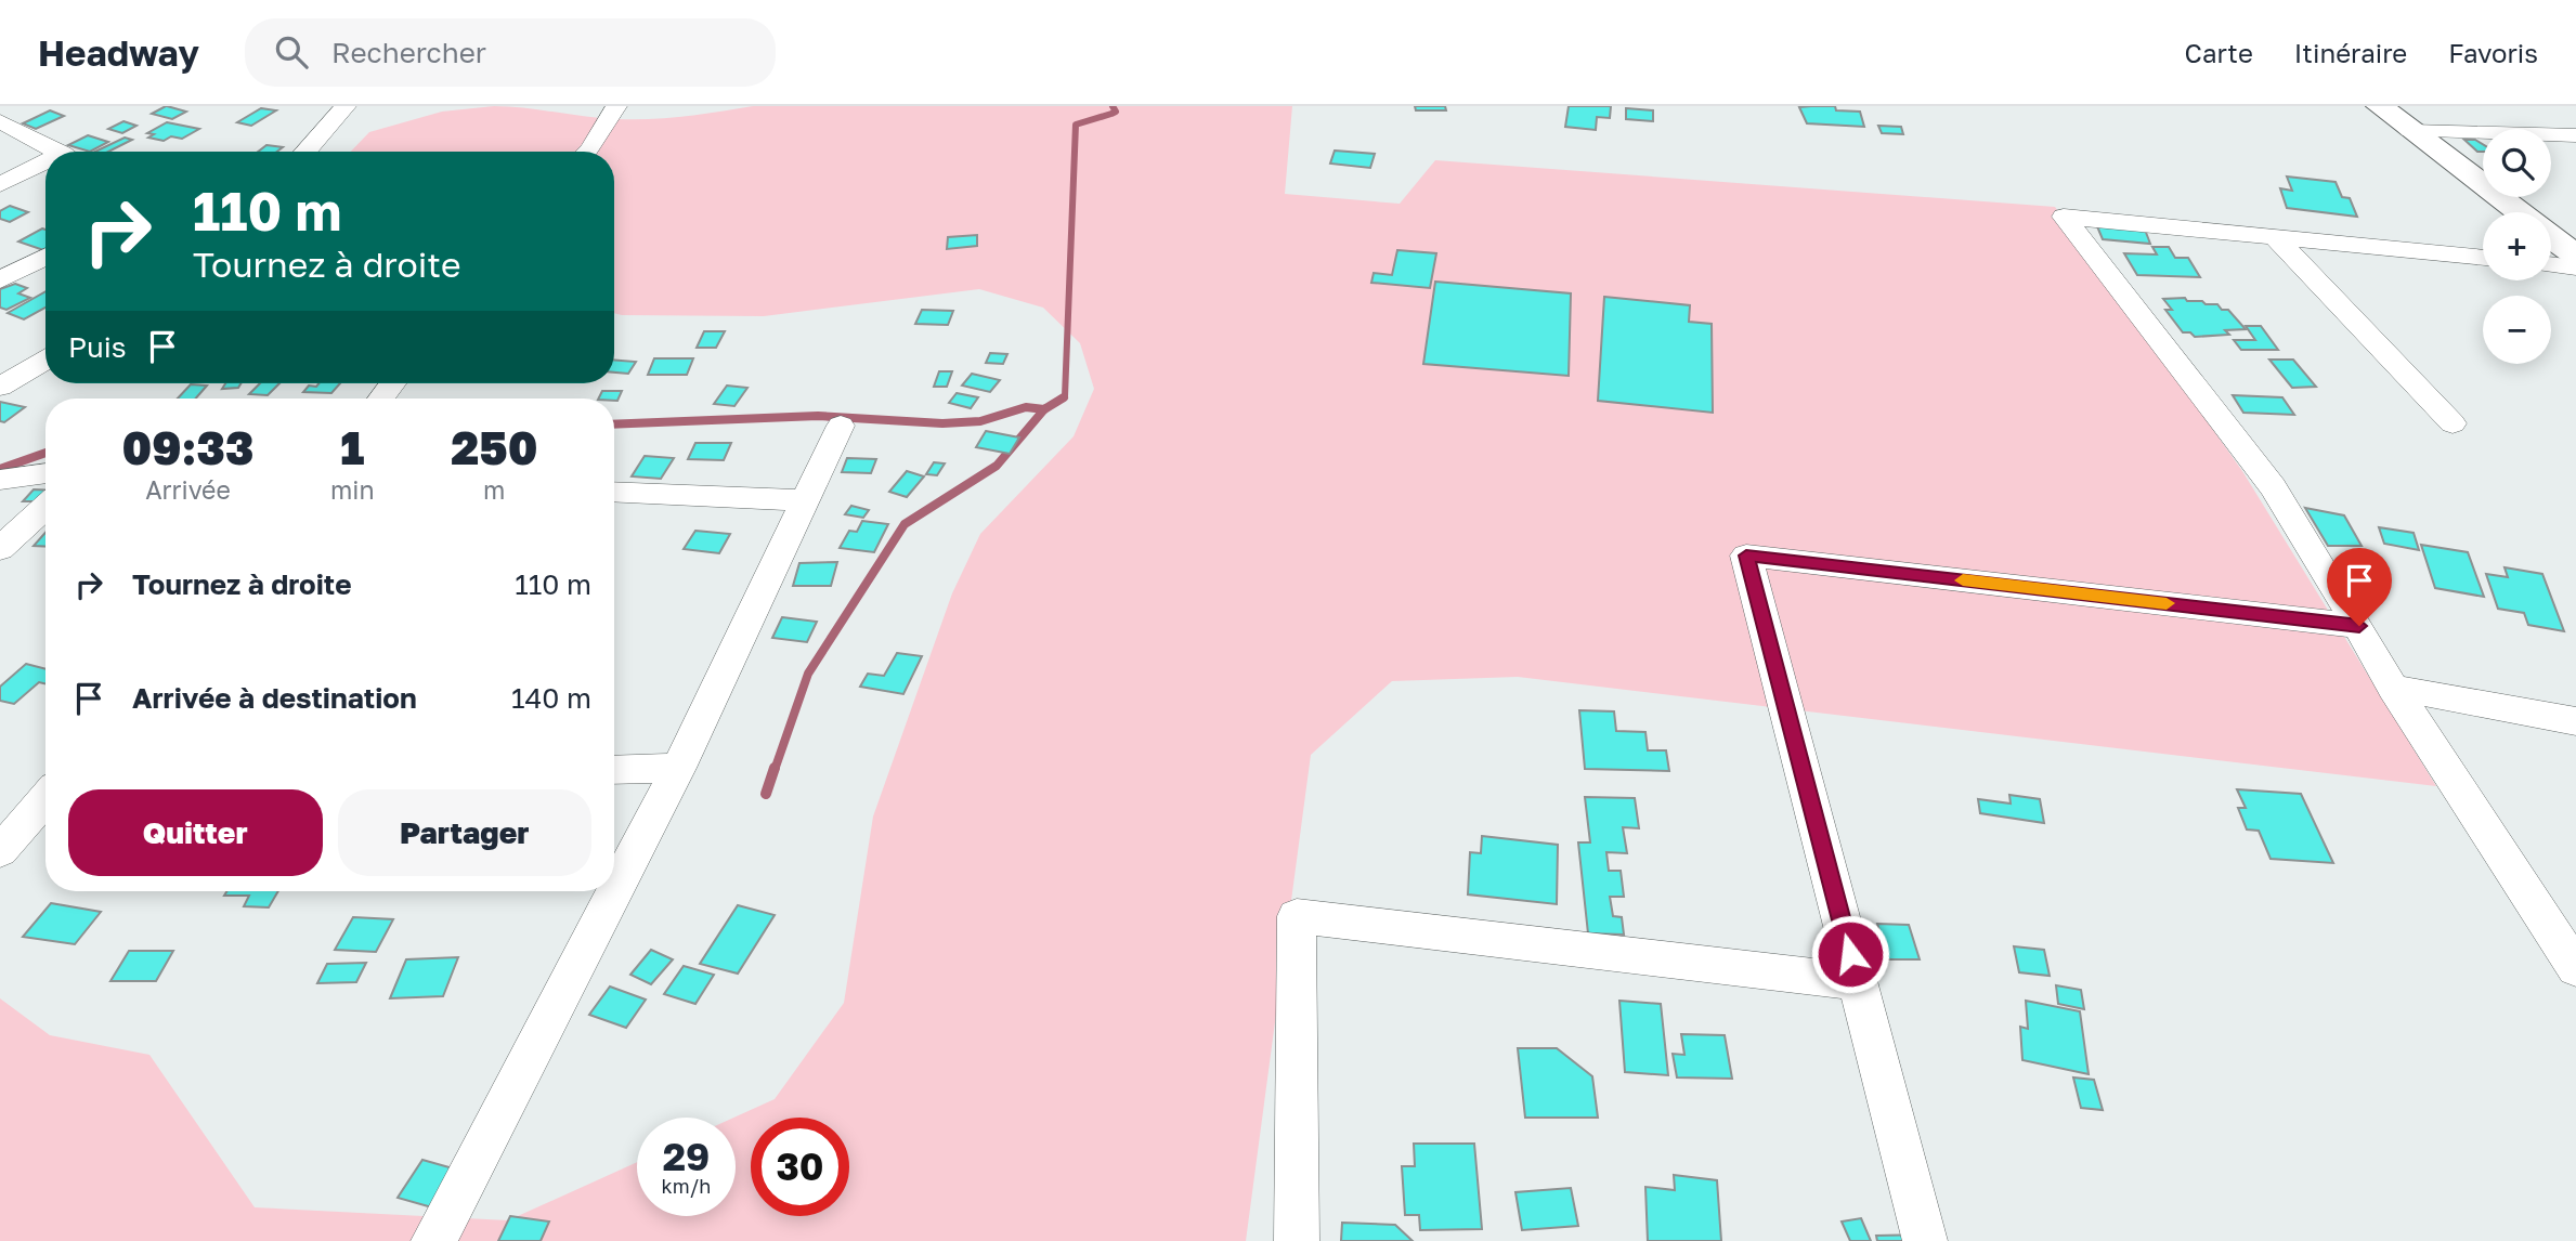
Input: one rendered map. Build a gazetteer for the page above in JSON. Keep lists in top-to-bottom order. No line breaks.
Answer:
{"page":{"header":"Headway","search":"Rechercher","nav":["Carte","Itinéraire","Favoris"],"map_buttons":["+","−"],"turn":["110 m","Tournez à droite"],"then":"Puis","eta":["09:33","Arrivée","1","min","250","m"],"list":[{"name":"Tournez à droite","value":"110 m"},{"name":"Arrivée à destination","value":"140 m"}],"buttons":["Quitter","Partager"],"speed":"29 km/h","limit":"30"}}
